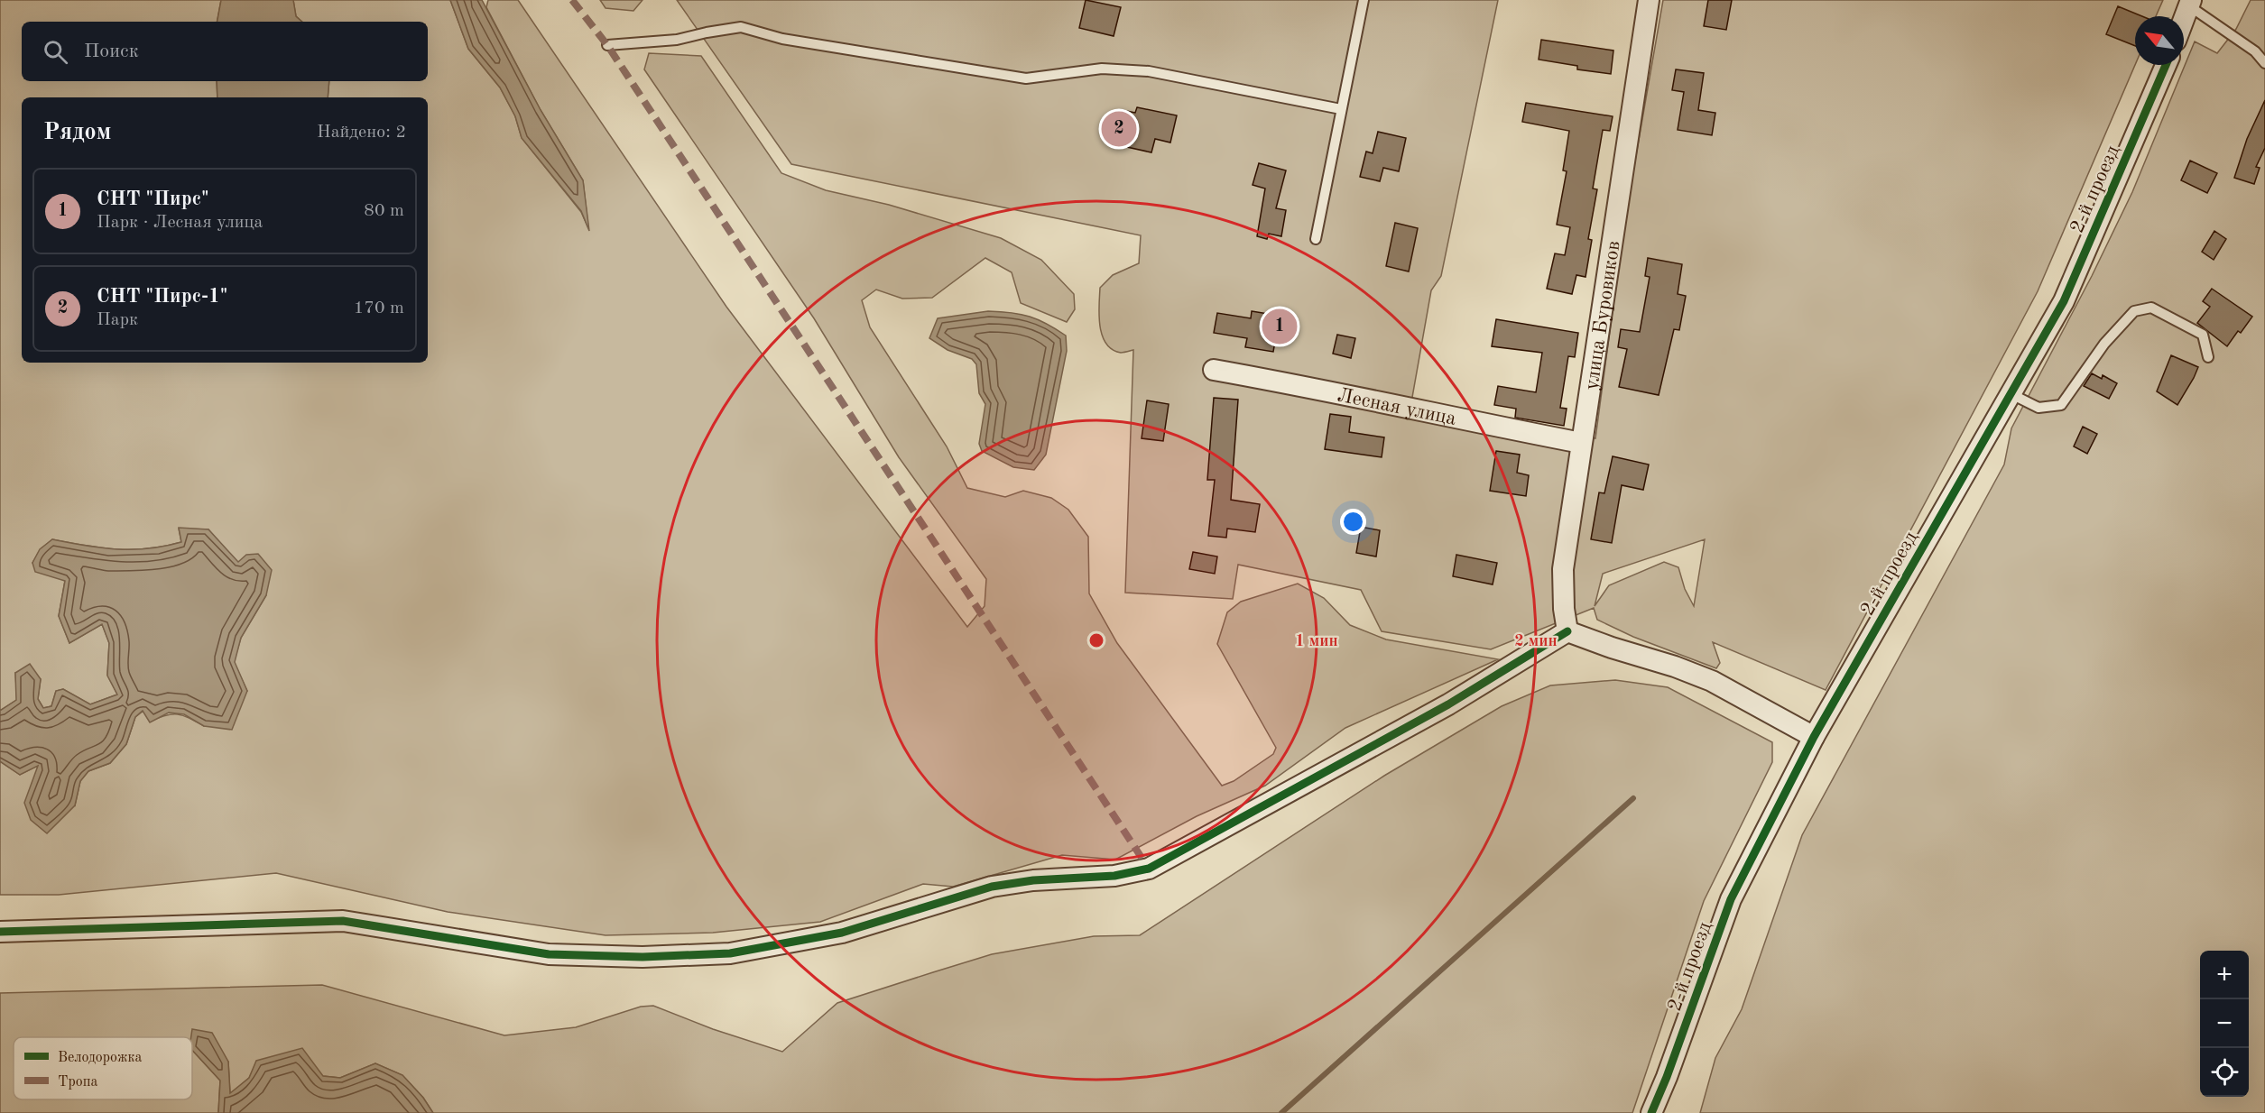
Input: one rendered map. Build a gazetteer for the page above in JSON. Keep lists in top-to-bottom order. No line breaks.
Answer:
{"streets":{"street":["2-й проезд","улица Буровиков","Лесная улица"]},"crossings":[["улица Буровиков","Лесная улица"]],"legend":["Велодорожка","Тропа"],"north":"top left","page":{"search":"Поиск","heading":["Рядом","Найдено: 2"],"pins":["2","1"],"list":[{"mark":"1","name":"СНТ \"Пирс\"","note":"Парк · Лесная улица","value":"80 m"},{"mark":"2","name":"СНТ \"Пирс-1\"","note":"Парк","value":"170 m"}],"map_buttons":["+","−"]},"rings":["1 мин","2 мин"]}
